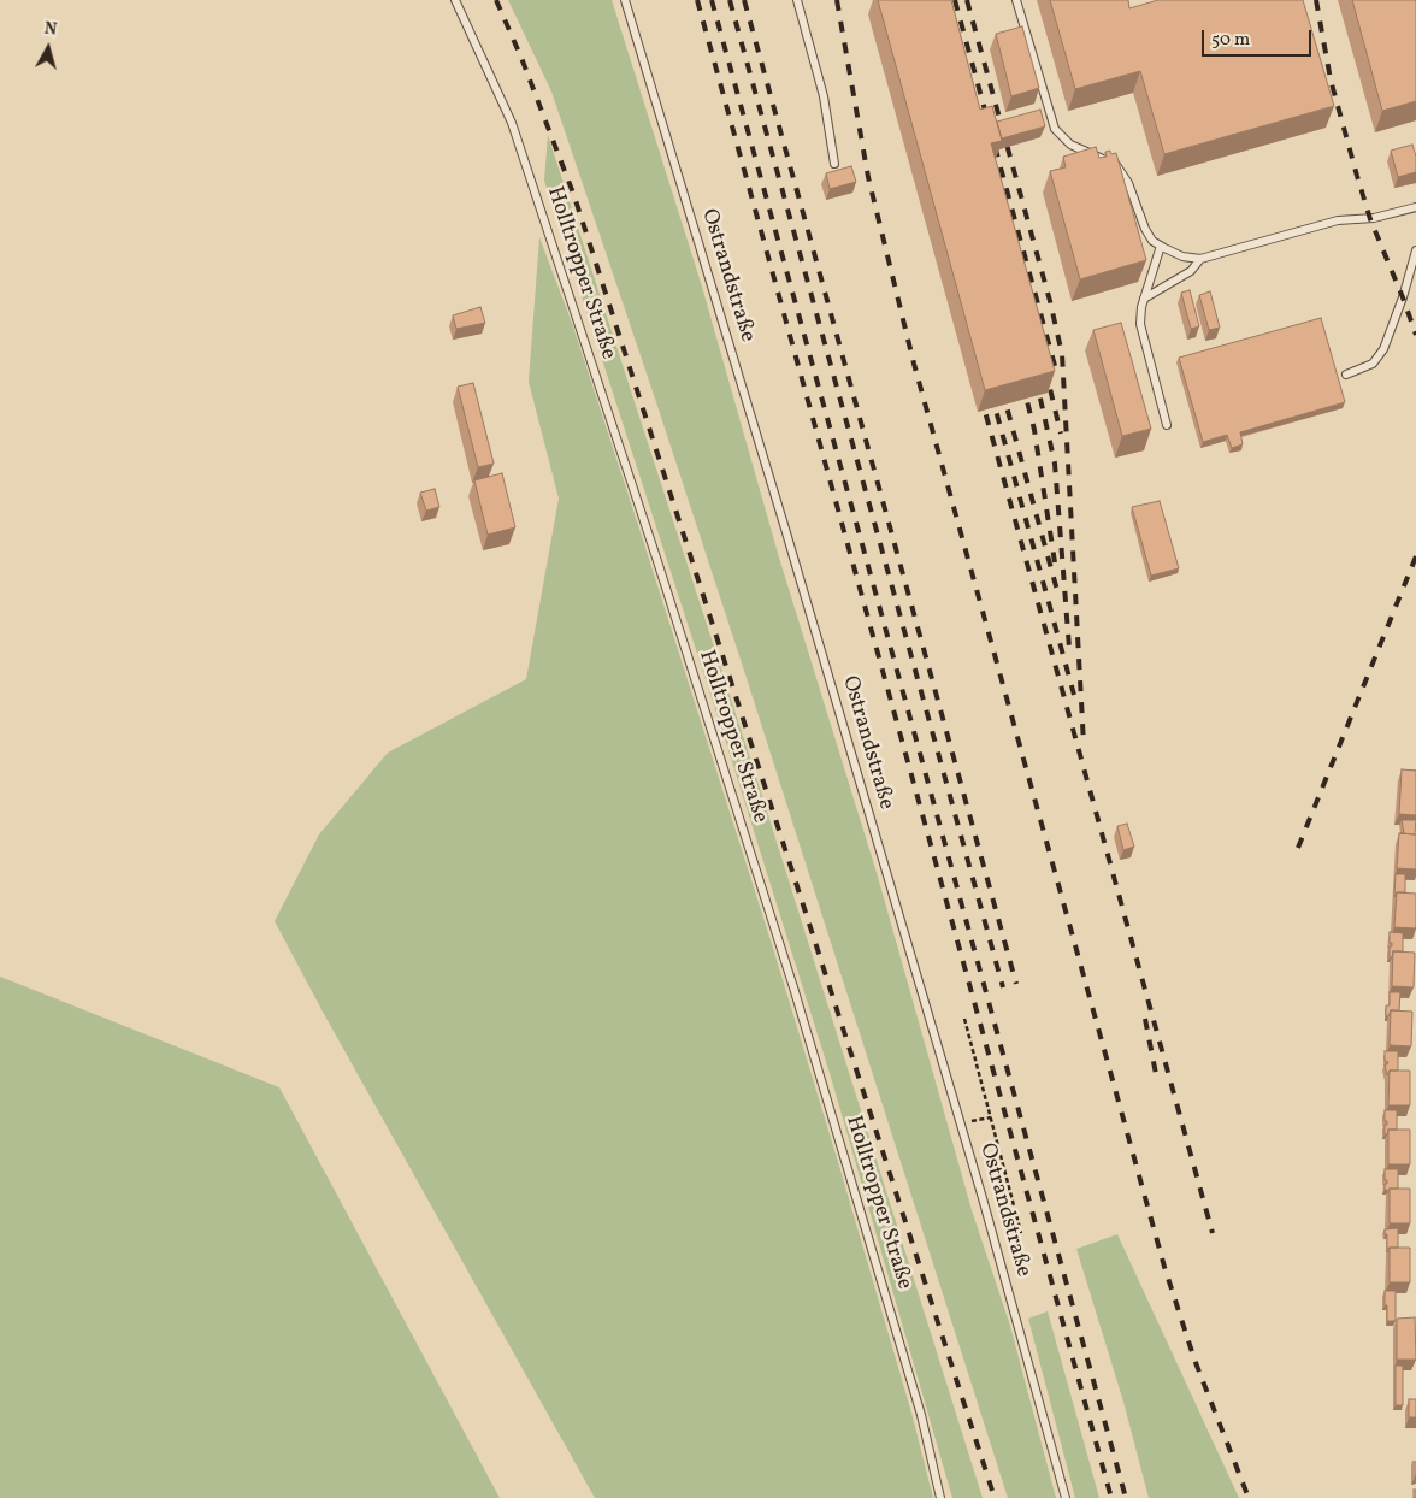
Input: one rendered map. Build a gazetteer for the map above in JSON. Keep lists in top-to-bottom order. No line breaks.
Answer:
{"streets":{"lane":["Holltropper Straße","Ostrandstraße"]},"scale_bar":"50 m","north":"top"}
